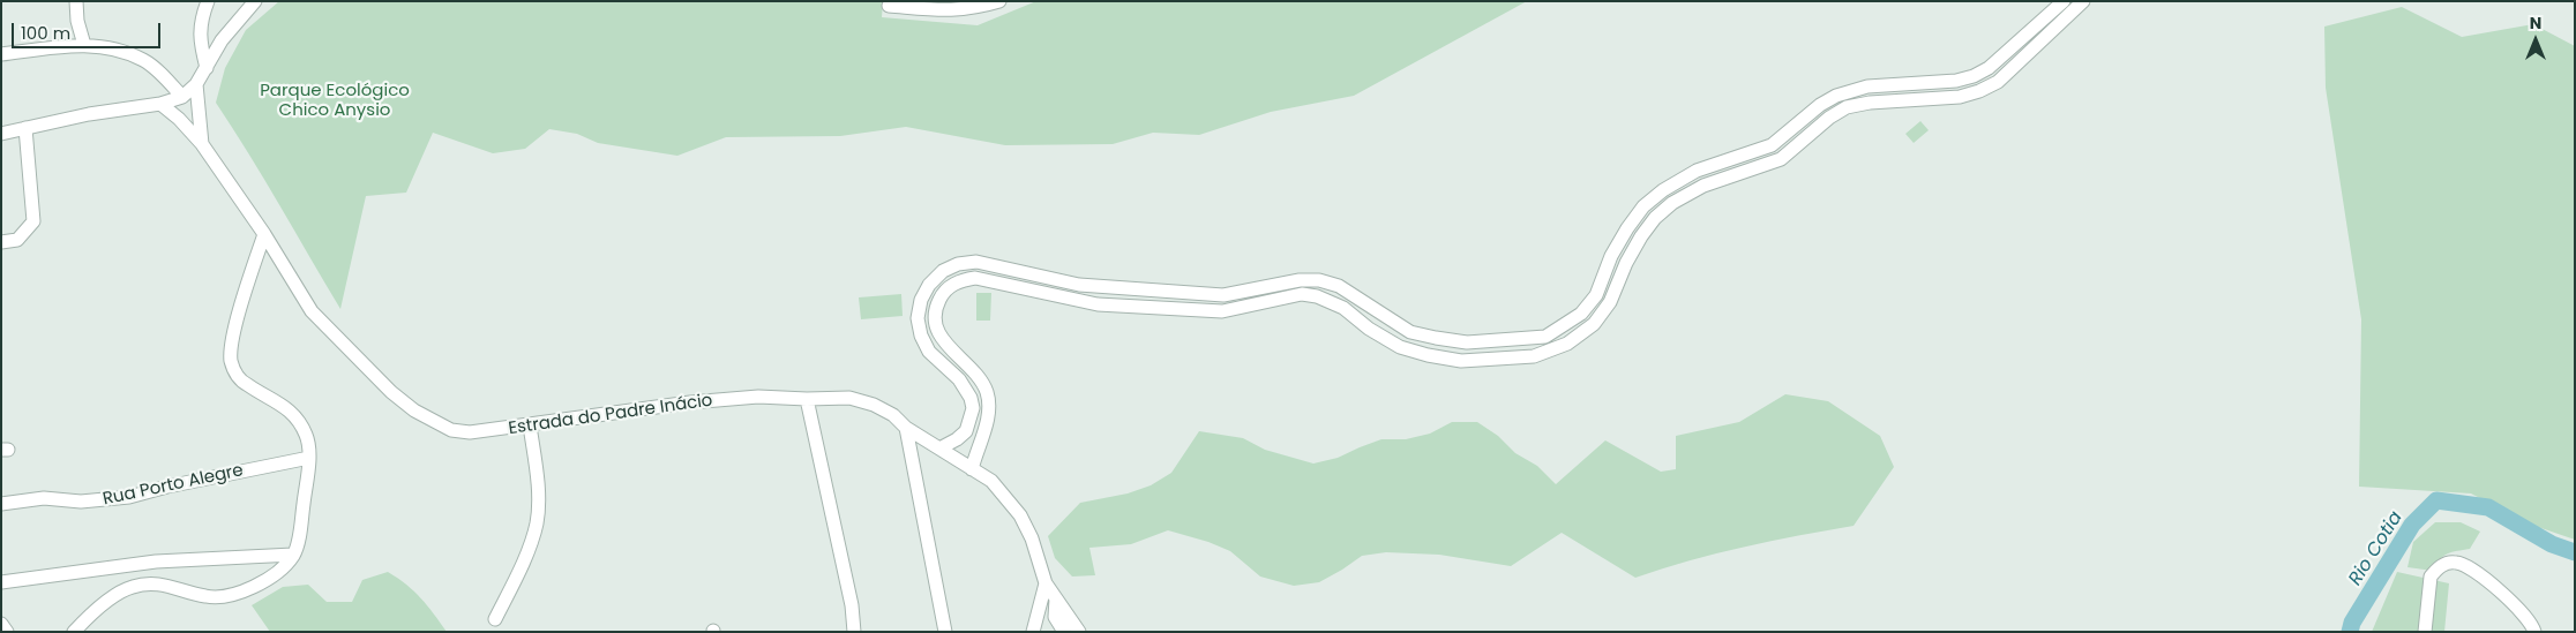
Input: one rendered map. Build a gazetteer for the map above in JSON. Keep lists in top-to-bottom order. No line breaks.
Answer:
{"streets":{"street":["Estrada do Padre Inácio","Rua Porto Alegre"]},"water":["Rio Cotia"],"parks":["Parque Ecológico Chico Anysio"],"scale_bar":"100 m","north":"top"}
